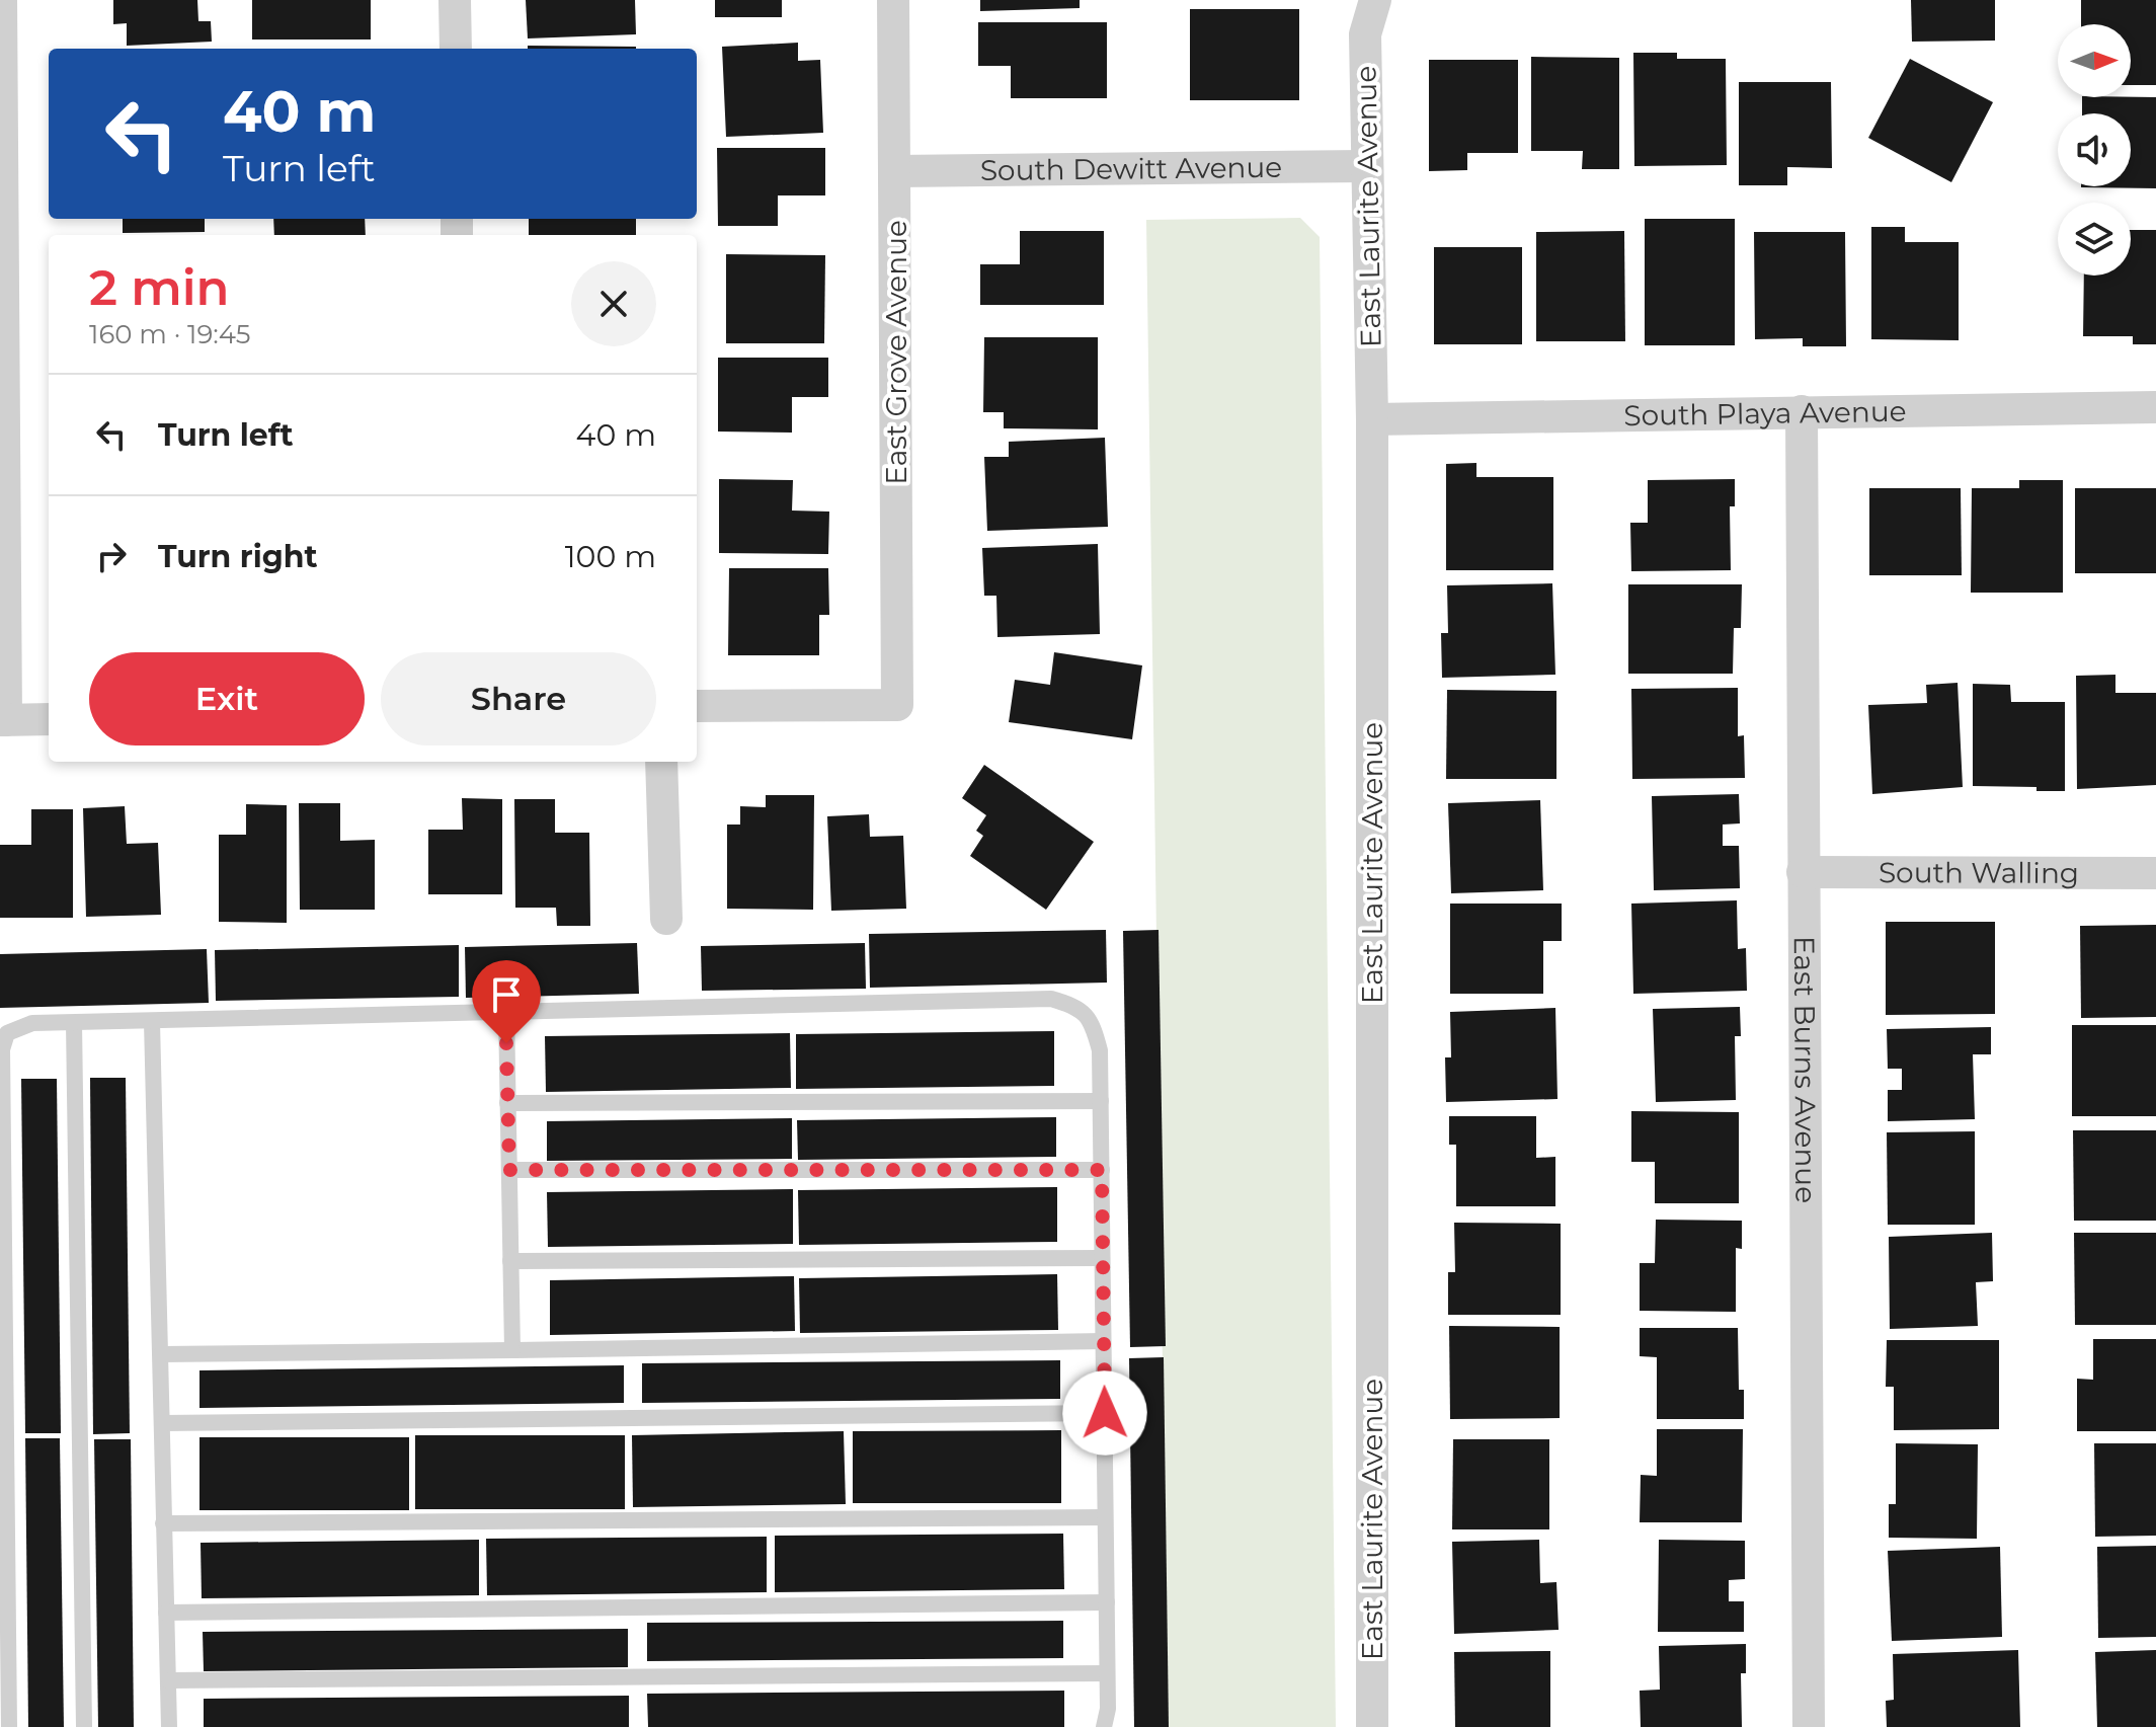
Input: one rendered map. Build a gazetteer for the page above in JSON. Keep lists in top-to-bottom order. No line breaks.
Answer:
{"streets":{"street":["South Dewitt Avenue","East Laurite Avenue","East Grove Avenue","South Playa Avenue","South Walling","East Burns Avenue"]},"crossings":[["South Dewitt Avenue","East Laurite Avenue"],["South Dewitt Avenue","East Grove Avenue"],["East Laurite Avenue","South Playa Avenue"],["South Playa Avenue","East Burns Avenue"],["South Walling","East Burns Avenue"]],"north":"right","page":{"turn":["40 m","Turn left"],"heading":["2 min","160 m · 19:45"],"list":[{"name":"Turn left","value":"40 m"},{"name":"Turn right","value":"100 m"}],"buttons":["Exit","Share"]}}
